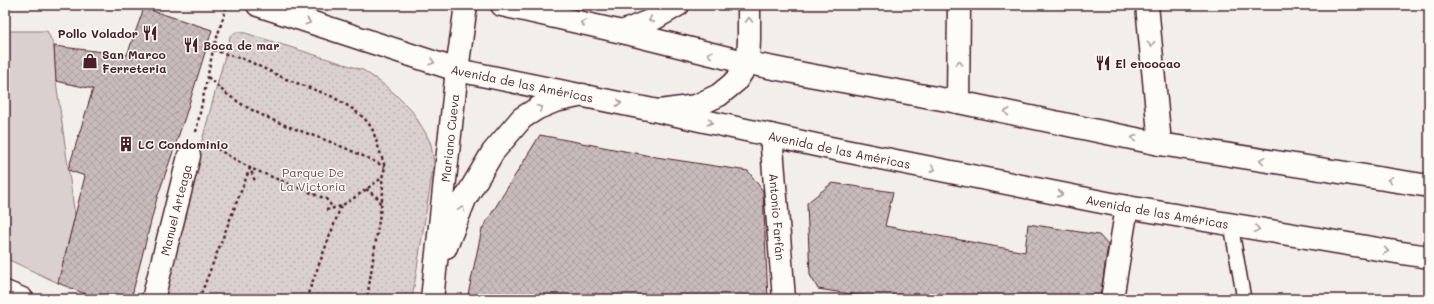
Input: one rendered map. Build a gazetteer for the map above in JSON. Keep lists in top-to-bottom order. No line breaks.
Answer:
{"streets":{"main road":["Avenida de las Américas","Mariano Cueva","Manuel Arteaga","Antonio Farfán"]},"crossings":[["Avenida de las Américas","Mariano Cueva"],["Avenida de las Américas","Antonio Farfán"]],"one_way":["Mariano Cueva"],"parks":["Parque De La Victoria"],"places":{"restaurant":["Pollo Volador","Boca de mar","El encocao"],"shop":["San Marco Ferreteria"],"building":["LC Condominio"]}}
